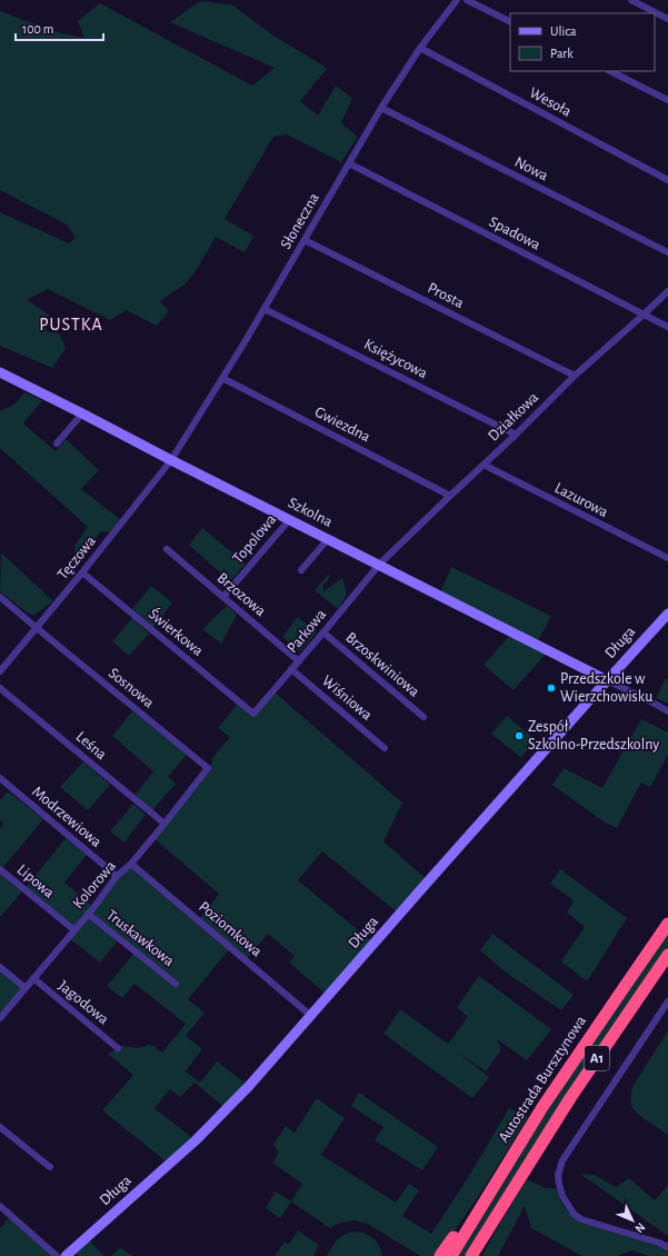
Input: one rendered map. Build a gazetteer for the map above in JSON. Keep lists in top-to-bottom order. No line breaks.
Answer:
{"streets":{"highway":["A1","Autostrada Bursztynowa"],"street":["Wesoła","Nowa","Słoneczna","Spadowa","Prosta","Księżycowa","Działkowa","Gwiezdna","Lazurowa","Szkolna","Topolowa","Tęczowa","Brzozowa","Parkowa","Świerkowa","Długa","Brzoskwiniowa","Sosnowa","Wiśniowa","Leśna","Modrzewiowa","Lipowa","Kolorowa","Poziomkowa","Truskawkowa","Jagodowa"]},"crossings":[["Wesoła","Słoneczna"],["Nowa","Słoneczna"],["Słoneczna","Spadowa"],["Słoneczna","Prosta"],["Słoneczna","Księżycowa"],["Słoneczna","Gwiezdna"],["Słoneczna","Szkolna"],["Słoneczna","Tęczowa"],["Spadowa","Działkowa"],["Prosta","Działkowa"],["Księżycowa","Działkowa"],["Działkowa","Gwiezdna"],["Działkowa","Lazurowa"],["Działkowa","Szkolna"],["Działkowa","Parkowa"],["Szkolna","Topolowa"],["Szkolna","Tęczowa"],["Szkolna","Parkowa"],["Szkolna","Długa"],["Topolowa","Brzozowa"],["Tęczowa","Świerkowa"],["Tęczowa","Sosnowa"],["Brzozowa","Parkowa"],["Parkowa","Świerkowa"],["Parkowa","Brzoskwiniowa"],["Parkowa","Wiśniowa"],["Długa","Poziomkowa"],["Sosnowa","Kolorowa"],["Leśna","Kolorowa"],["Modrzewiowa","Kolorowa"],["Lipowa","Kolorowa"],["Kolorowa","Poziomkowa"],["Kolorowa","Truskawkowa"],["Kolorowa","Jagodowa"]],"districts":["PUSTKA"],"places":["Przedszkole w Wierzchowisku","Zespół Szkolno-Przedszkolny"],"legend":["Ulica","Park"],"scale_bar":"100 m","north":"bottom right"}
